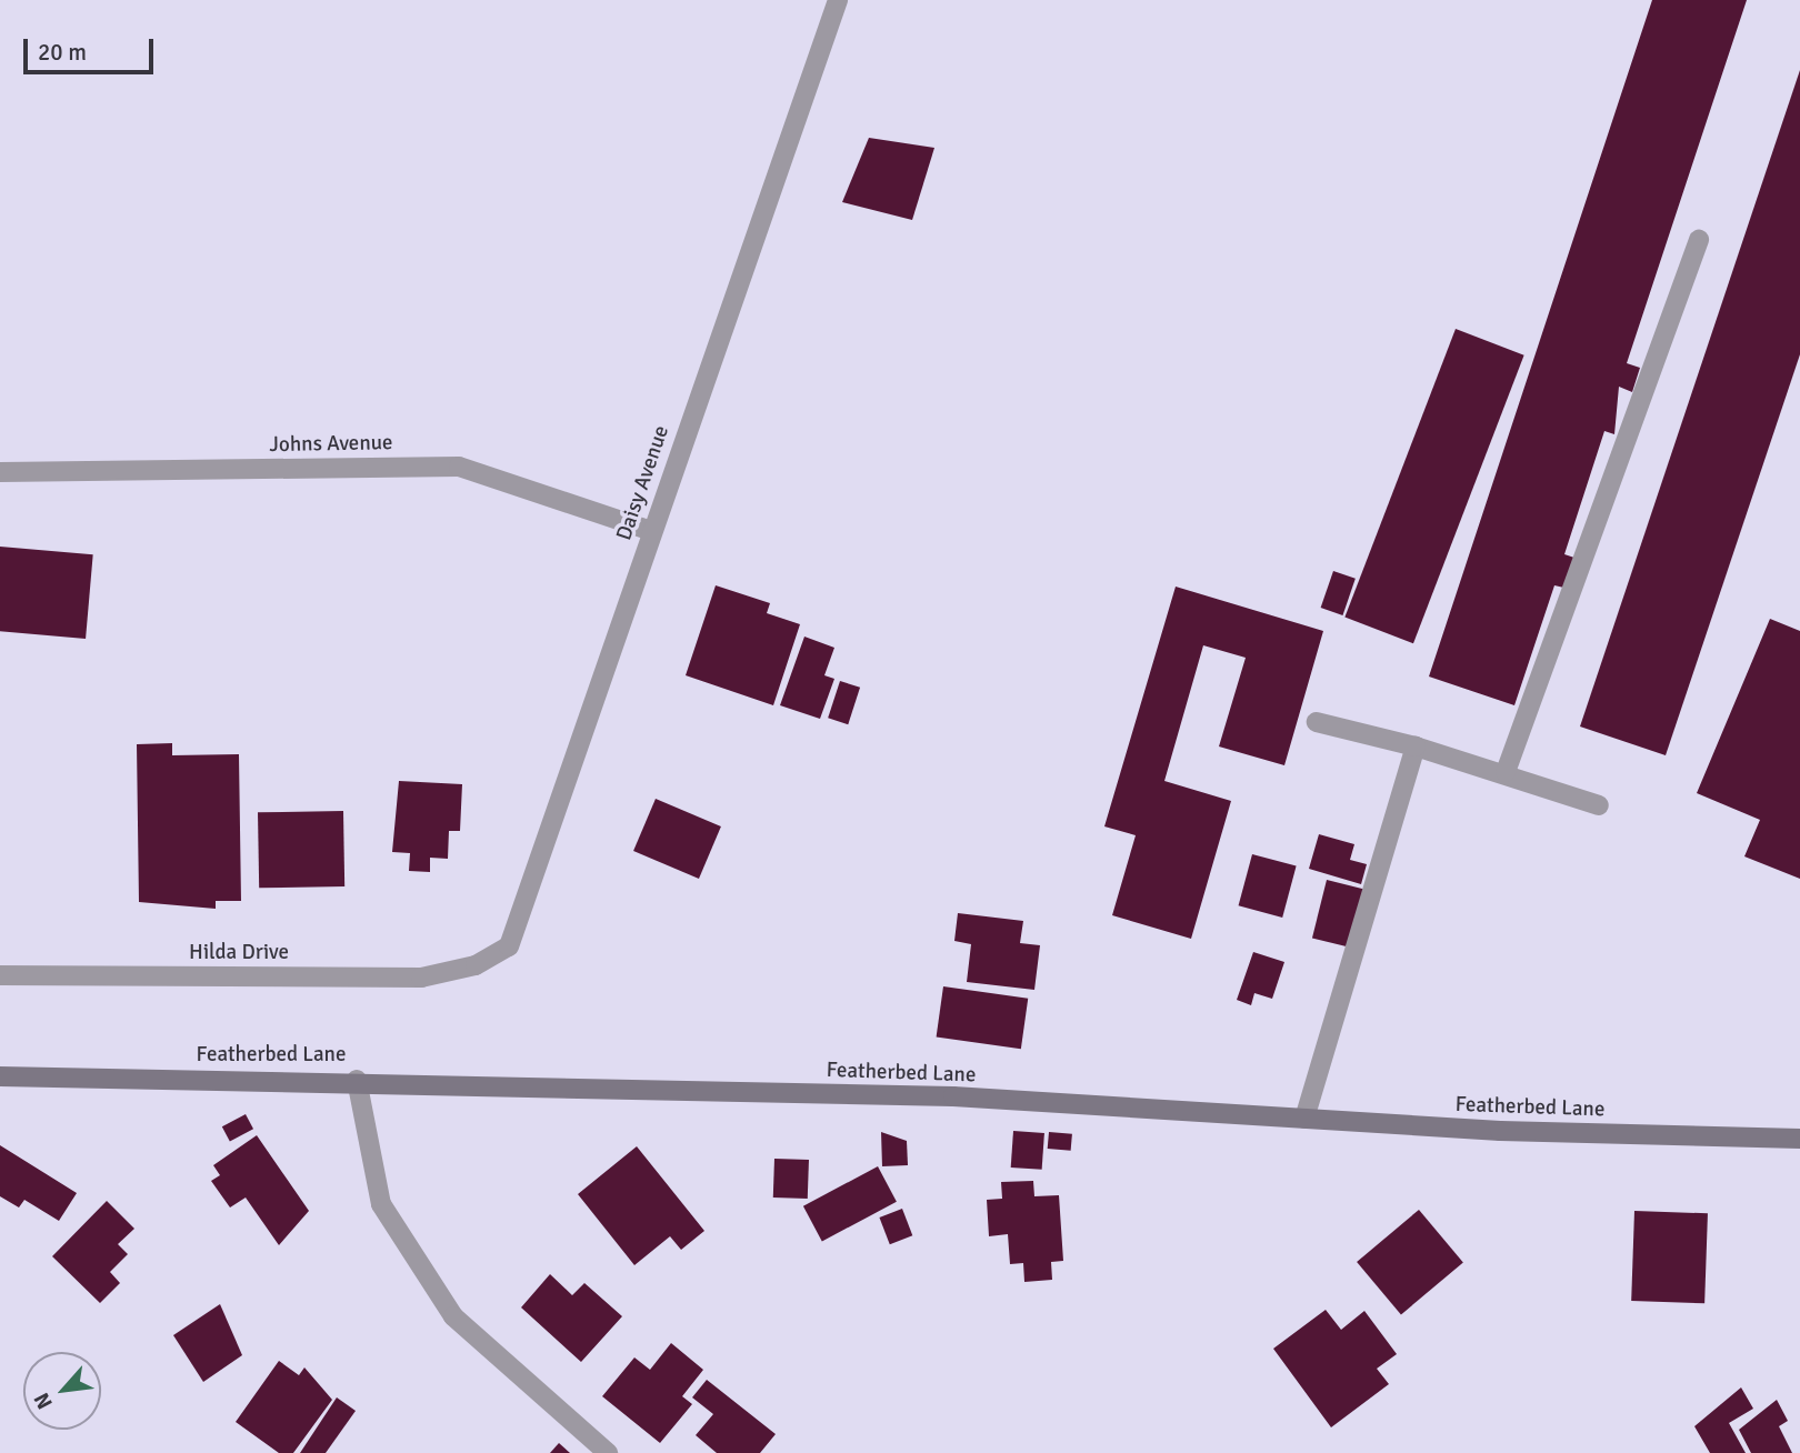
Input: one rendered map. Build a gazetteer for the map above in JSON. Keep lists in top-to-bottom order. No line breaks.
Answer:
{"streets":{"main road":["Featherbed Lane"],"street":["Johns Avenue","Daisy Avenue","Hilda Drive"]},"crossings":[["Johns Avenue","Daisy Avenue"],["Daisy Avenue","Hilda Drive"]],"scale_bar":"20 m","north":"bottom left"}
